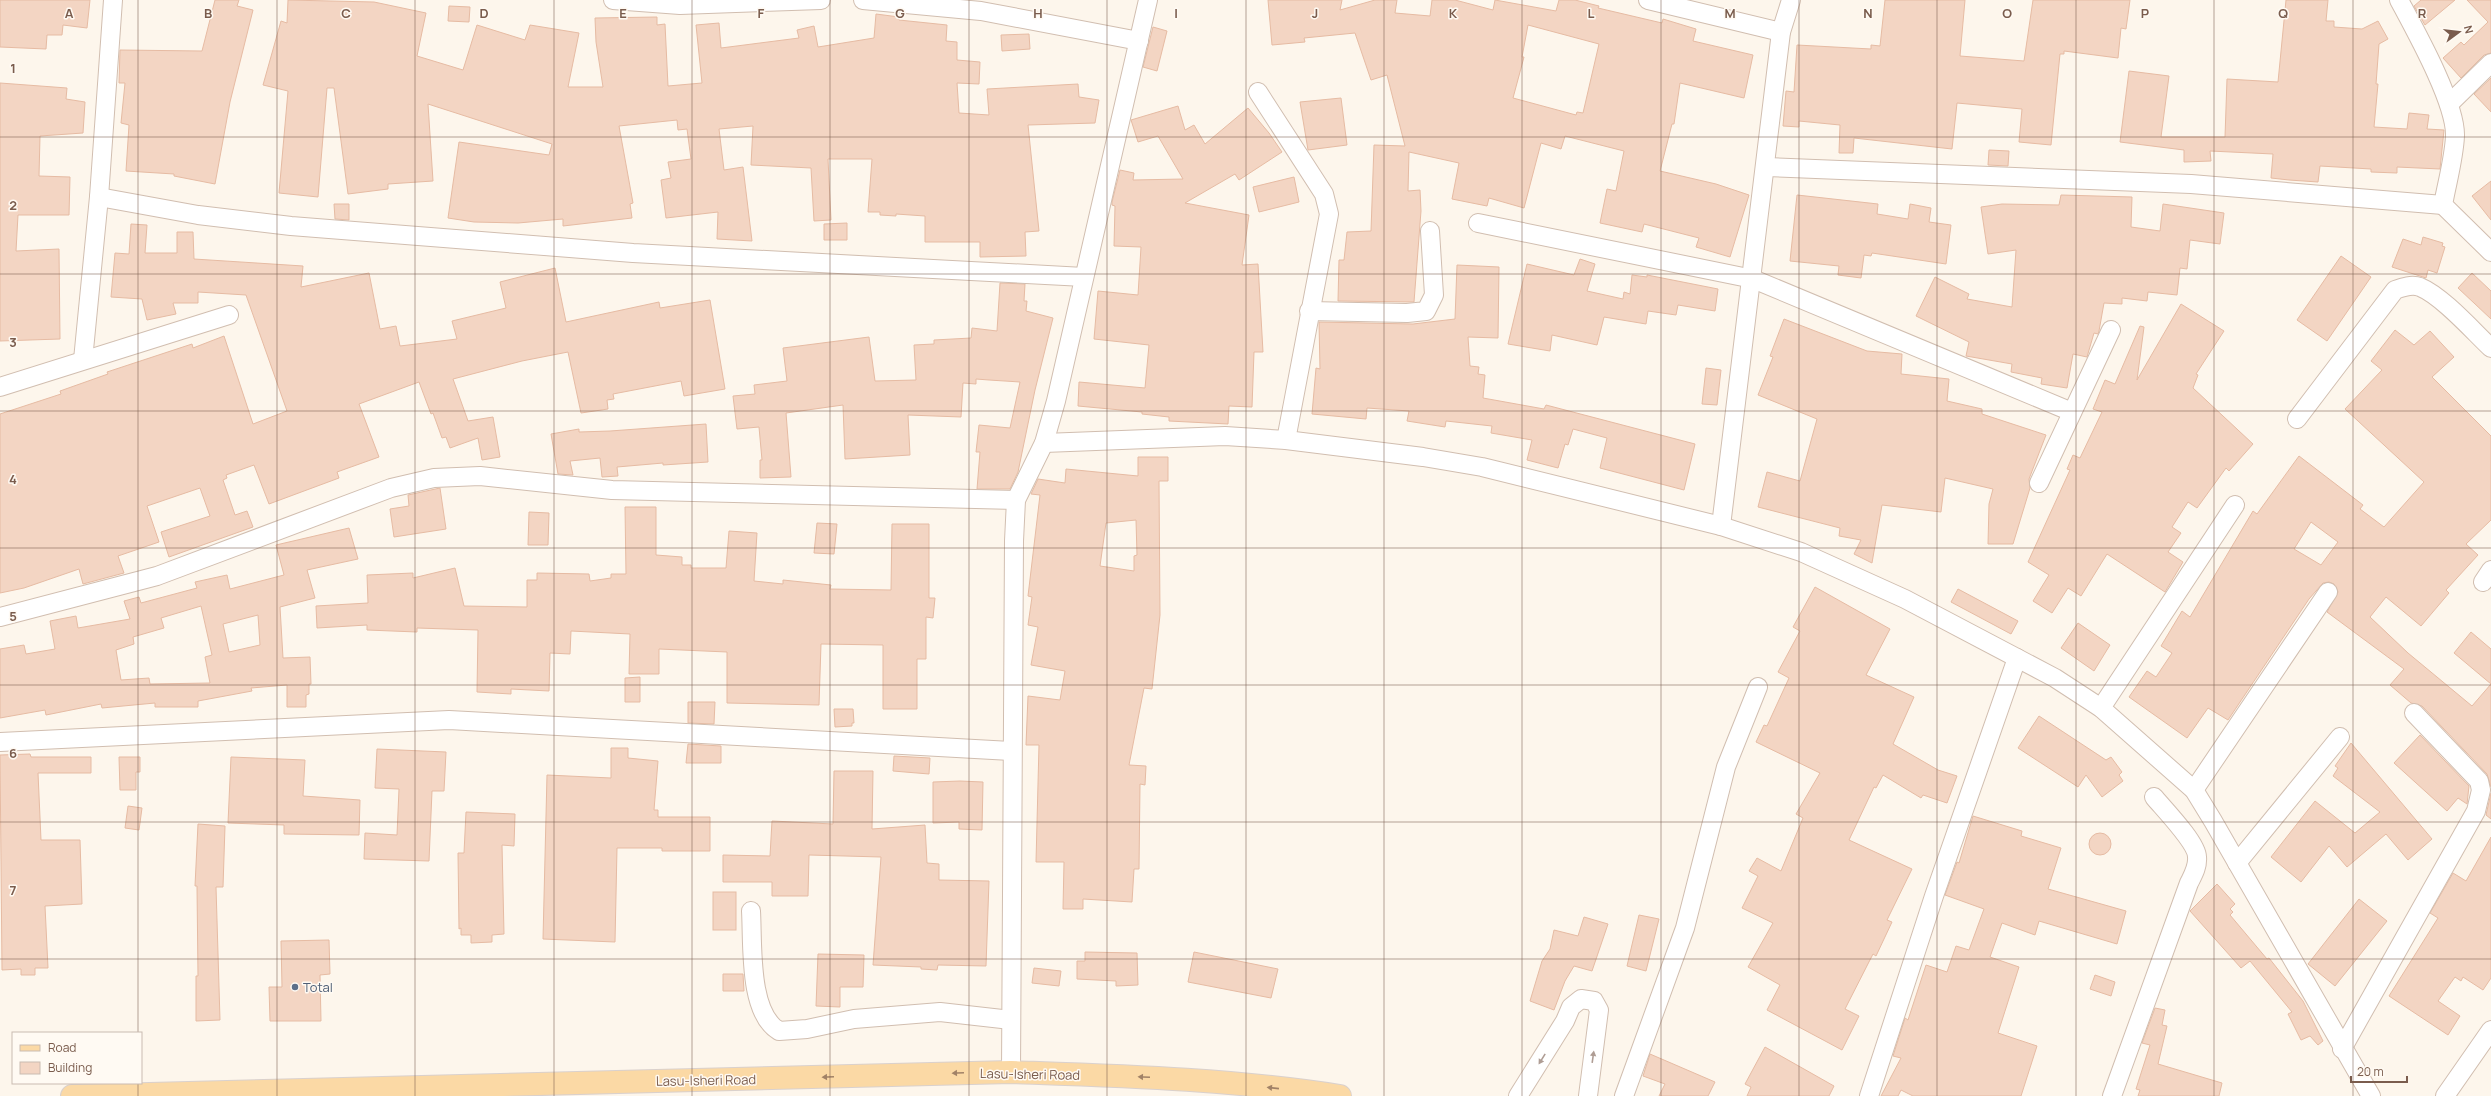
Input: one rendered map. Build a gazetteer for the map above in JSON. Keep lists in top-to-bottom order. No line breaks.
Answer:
{"streets":{"main road":["Lasu-Isheri Road"]},"one_way":["Lasu-Isheri Road"],"places":["Total"],"legend":["Road","Building"],"scale_bar":"20 m","north":"right","grid":{"columns":["A","B","C","D","E","F","G","H","I","J","K","L","M","N","O","P","Q","R"],"rows":["1","2","3","4","5","6","7"]}}
